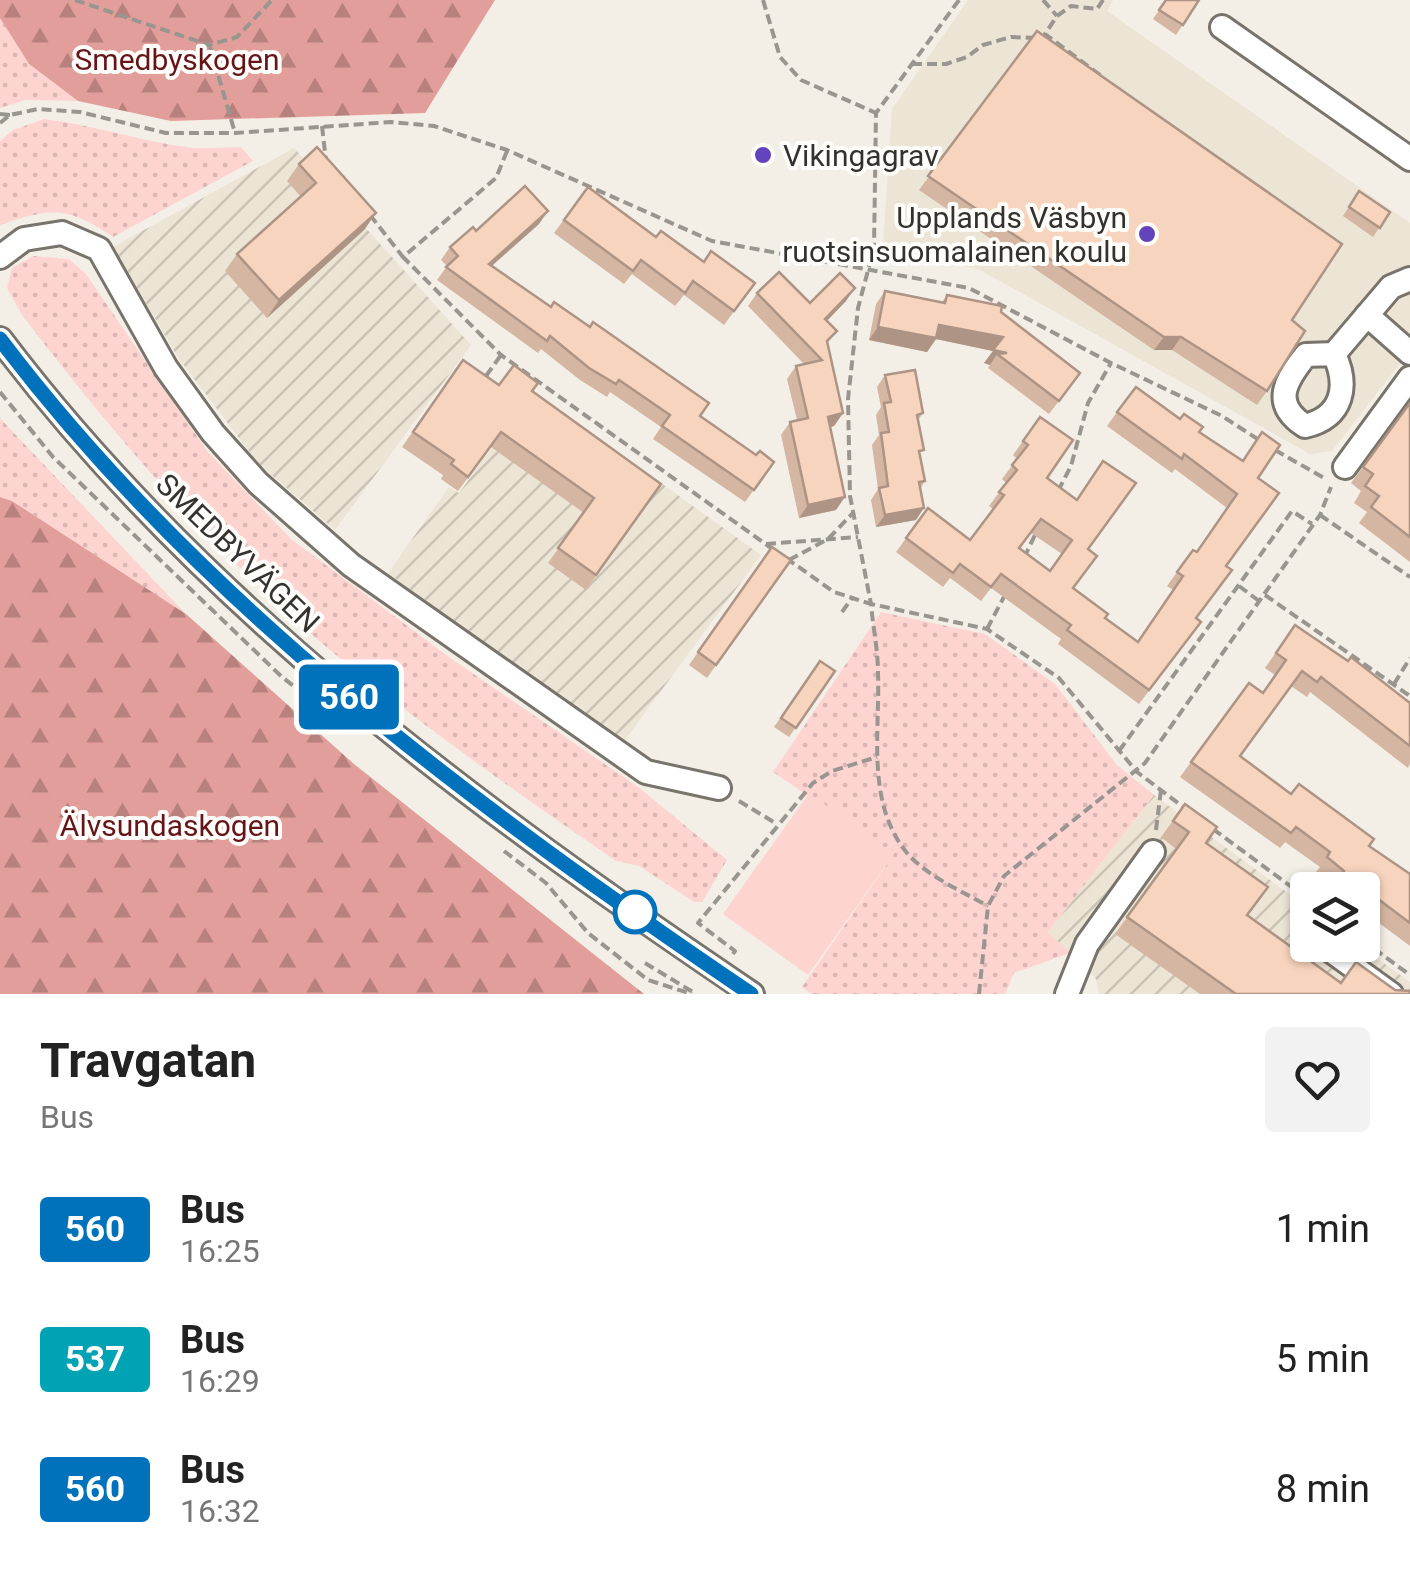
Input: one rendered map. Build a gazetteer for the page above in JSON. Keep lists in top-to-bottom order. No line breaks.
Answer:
{"streets":{"street":["SMEDBYVÄGEN"]},"parks":["Smedbyskogen","Älvsundaskogen"],"places":["Vikingagrav","Upplands Väsbyn ruotsinsuomalainen koulu"],"lines":["bus line 560"],"page":{"on_map":"560","heading":["Travgatan","Bus"],"list":[{"mark":"560","name":"Bus","note":"16:25","value":"1 min"},{"mark":"537","name":"Bus","note":"16:29","value":"5 min"},{"mark":"560","name":"Bus","note":"16:32","value":"8 min"}]}}
